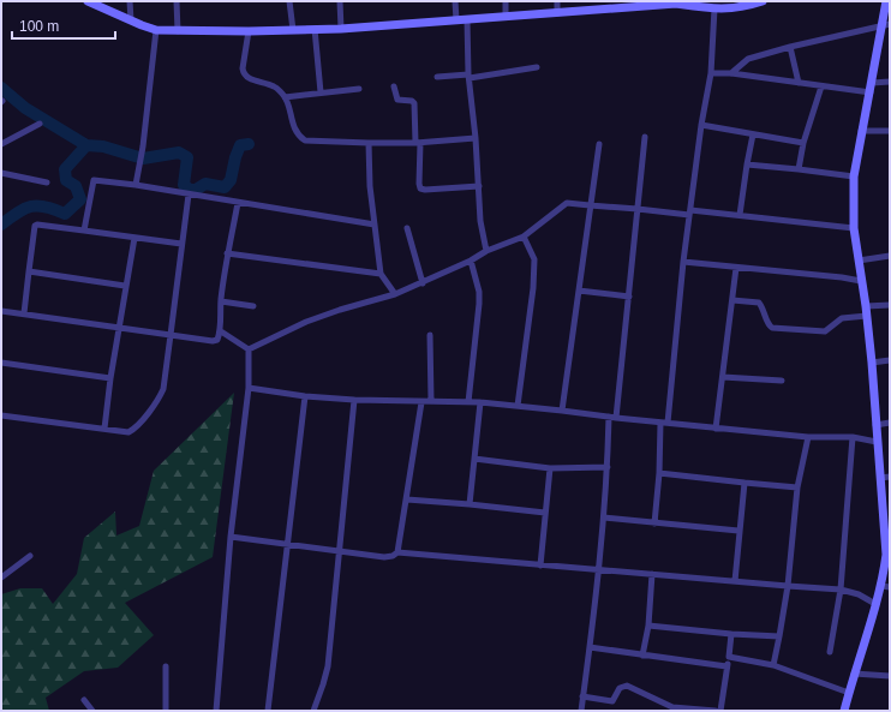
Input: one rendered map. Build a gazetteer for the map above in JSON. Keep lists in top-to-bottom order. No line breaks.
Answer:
{"scale_bar":"100 m"}
